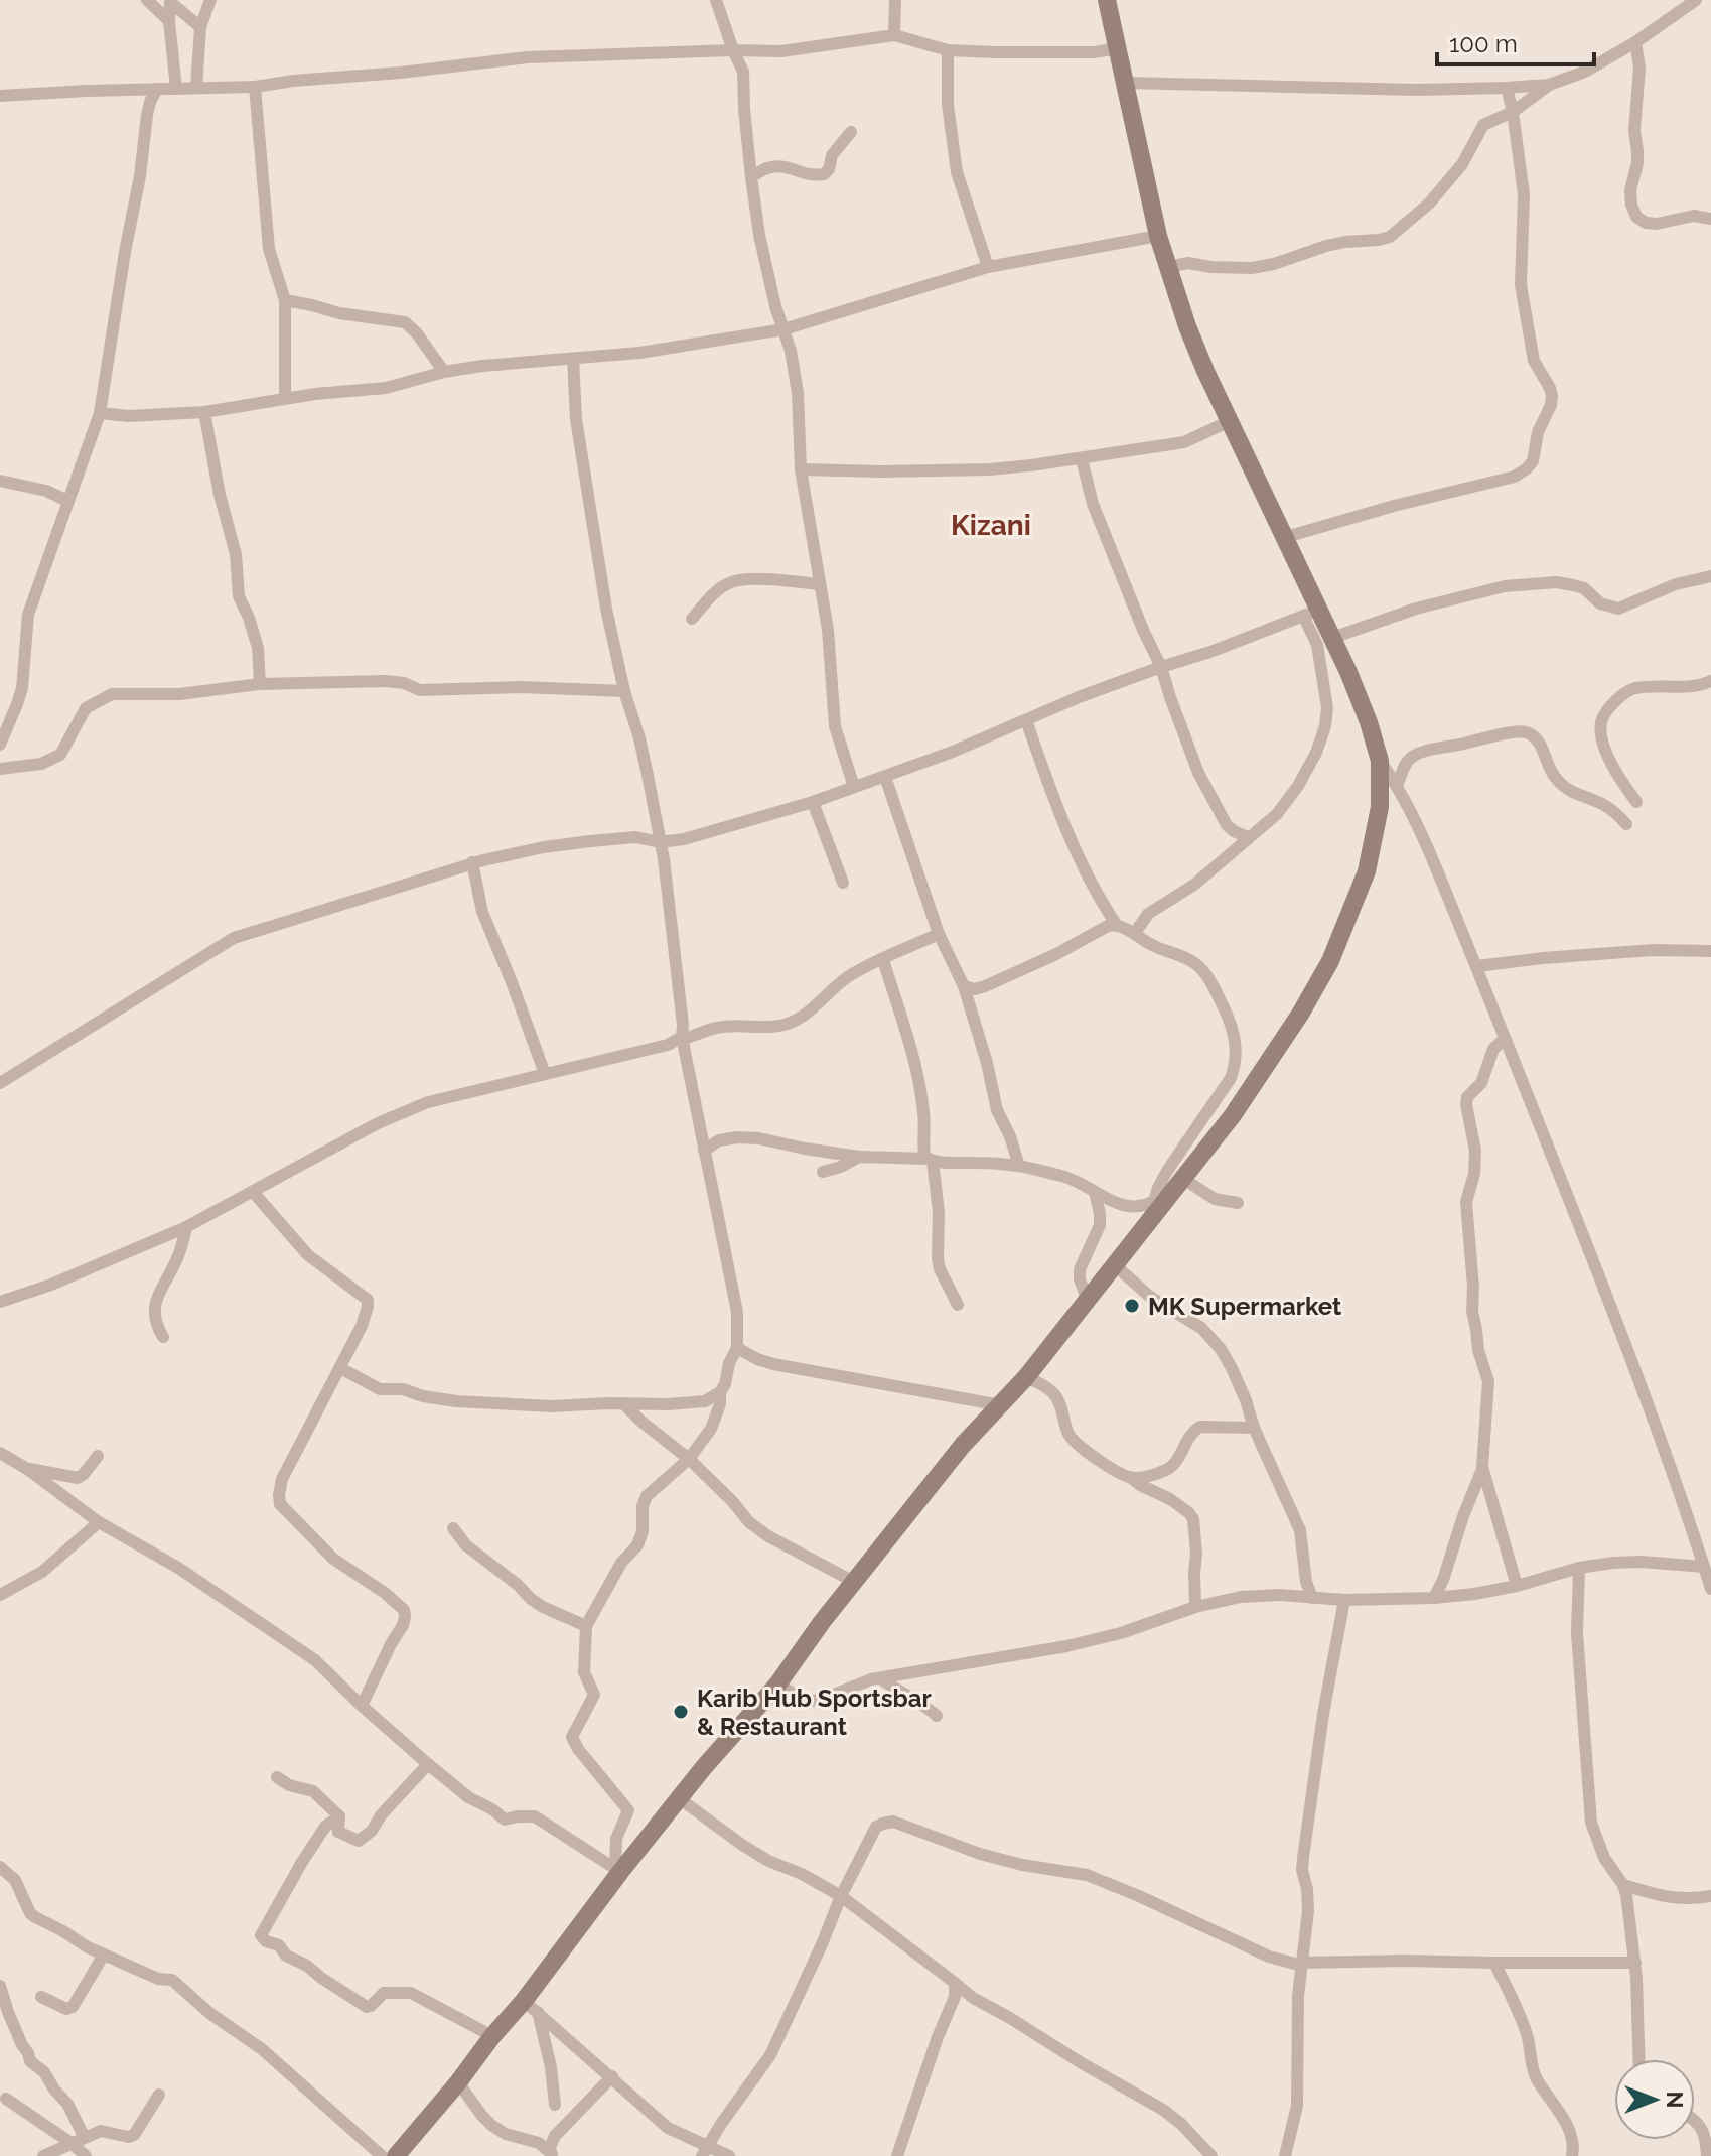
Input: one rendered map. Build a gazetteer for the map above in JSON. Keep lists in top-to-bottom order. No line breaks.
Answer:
{"districts":["Kizani"],"places":["MK Supermarket","Karib Hub Sportsbar & Restaurant"],"scale_bar":"100 m","north":"right"}
